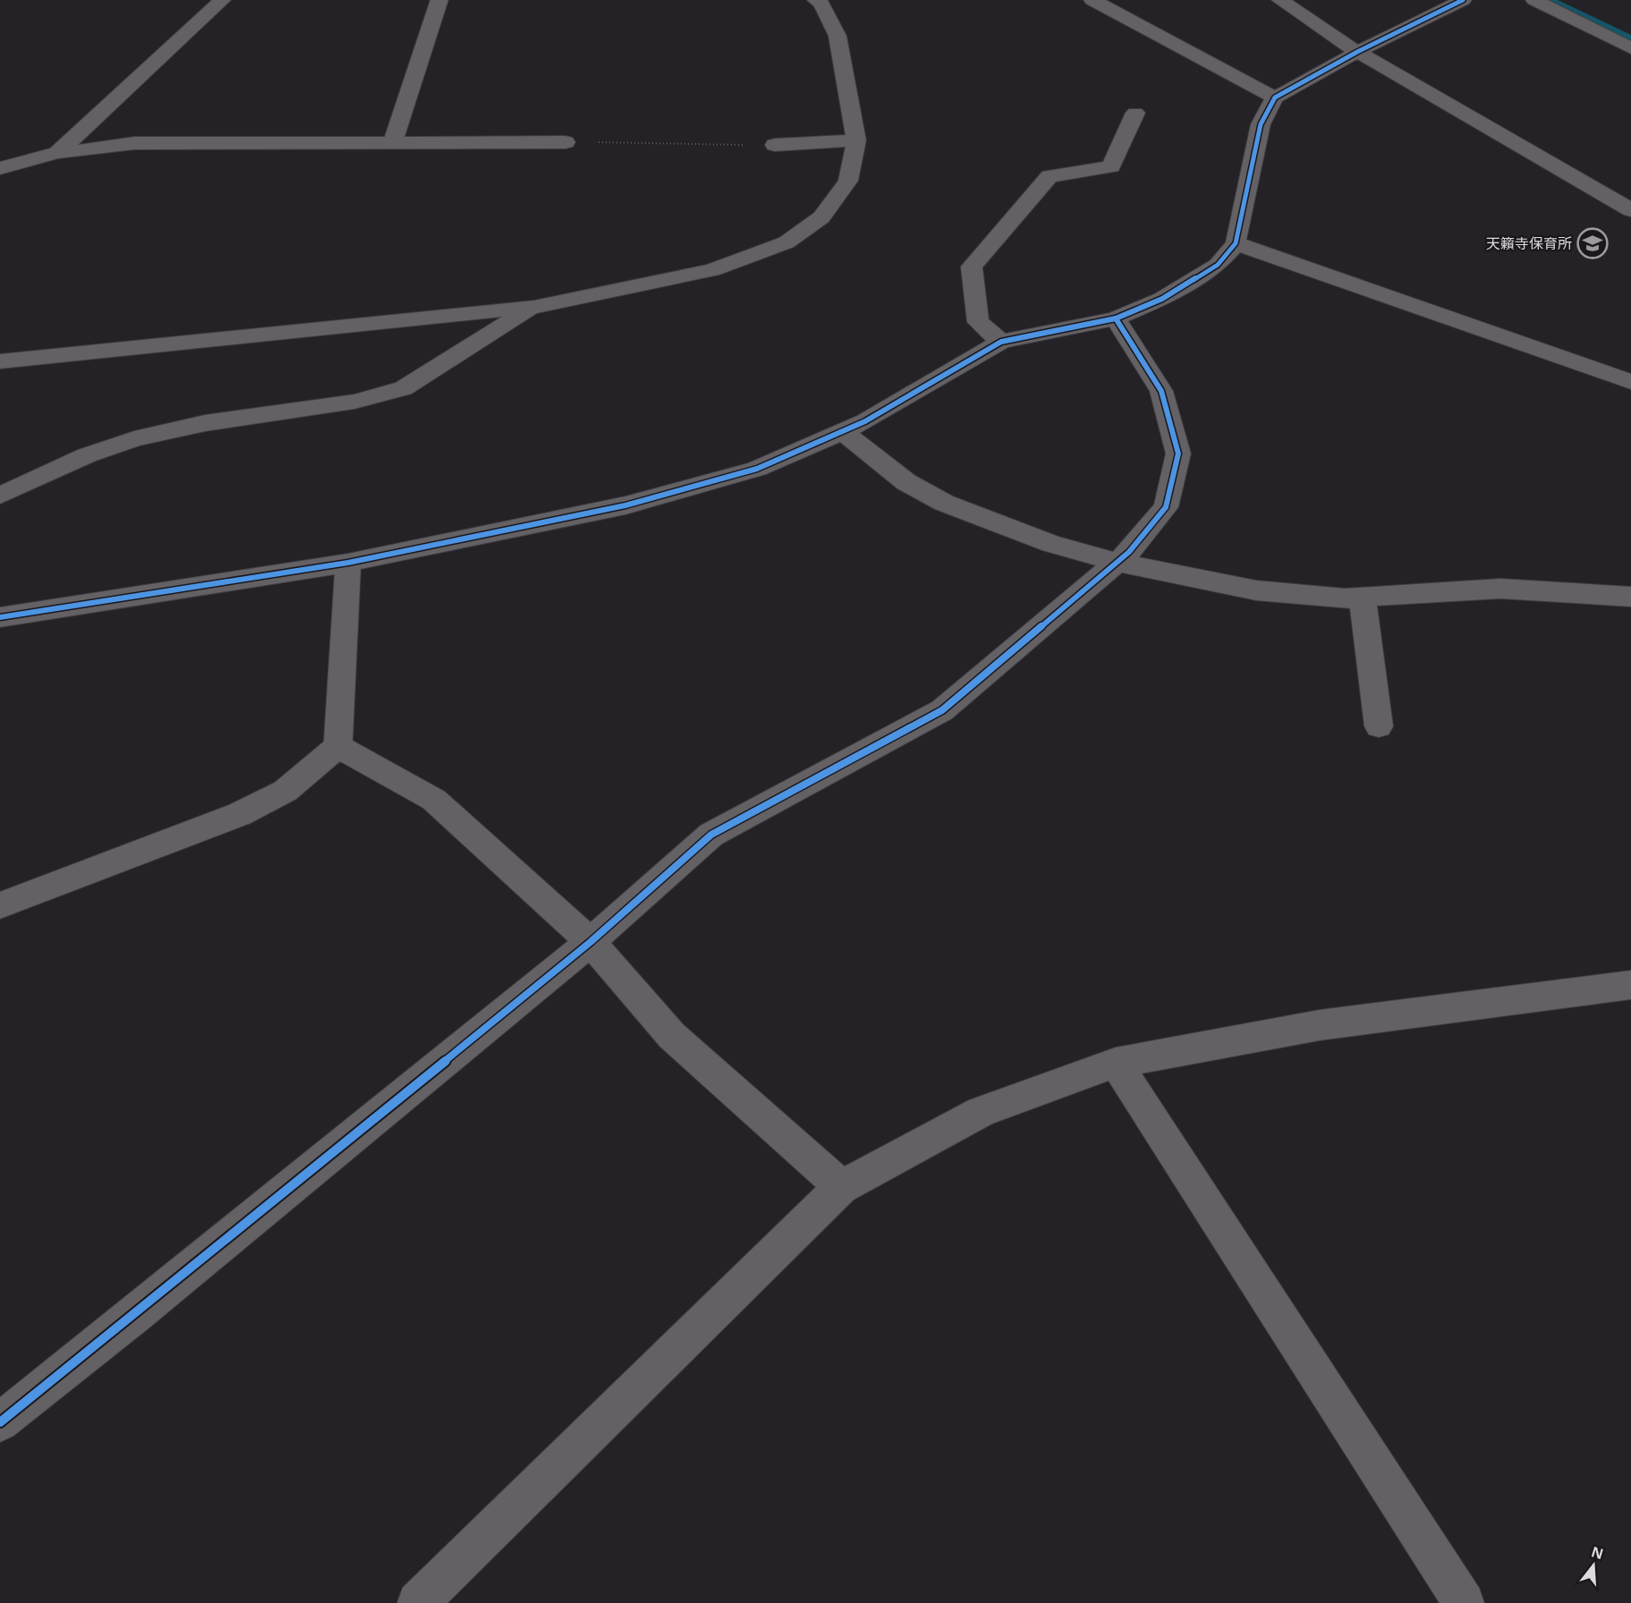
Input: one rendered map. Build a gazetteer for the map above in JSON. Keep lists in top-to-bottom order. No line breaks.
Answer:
{"places":{"school or university":["天籟寺保育所"]},"north":"top"}
